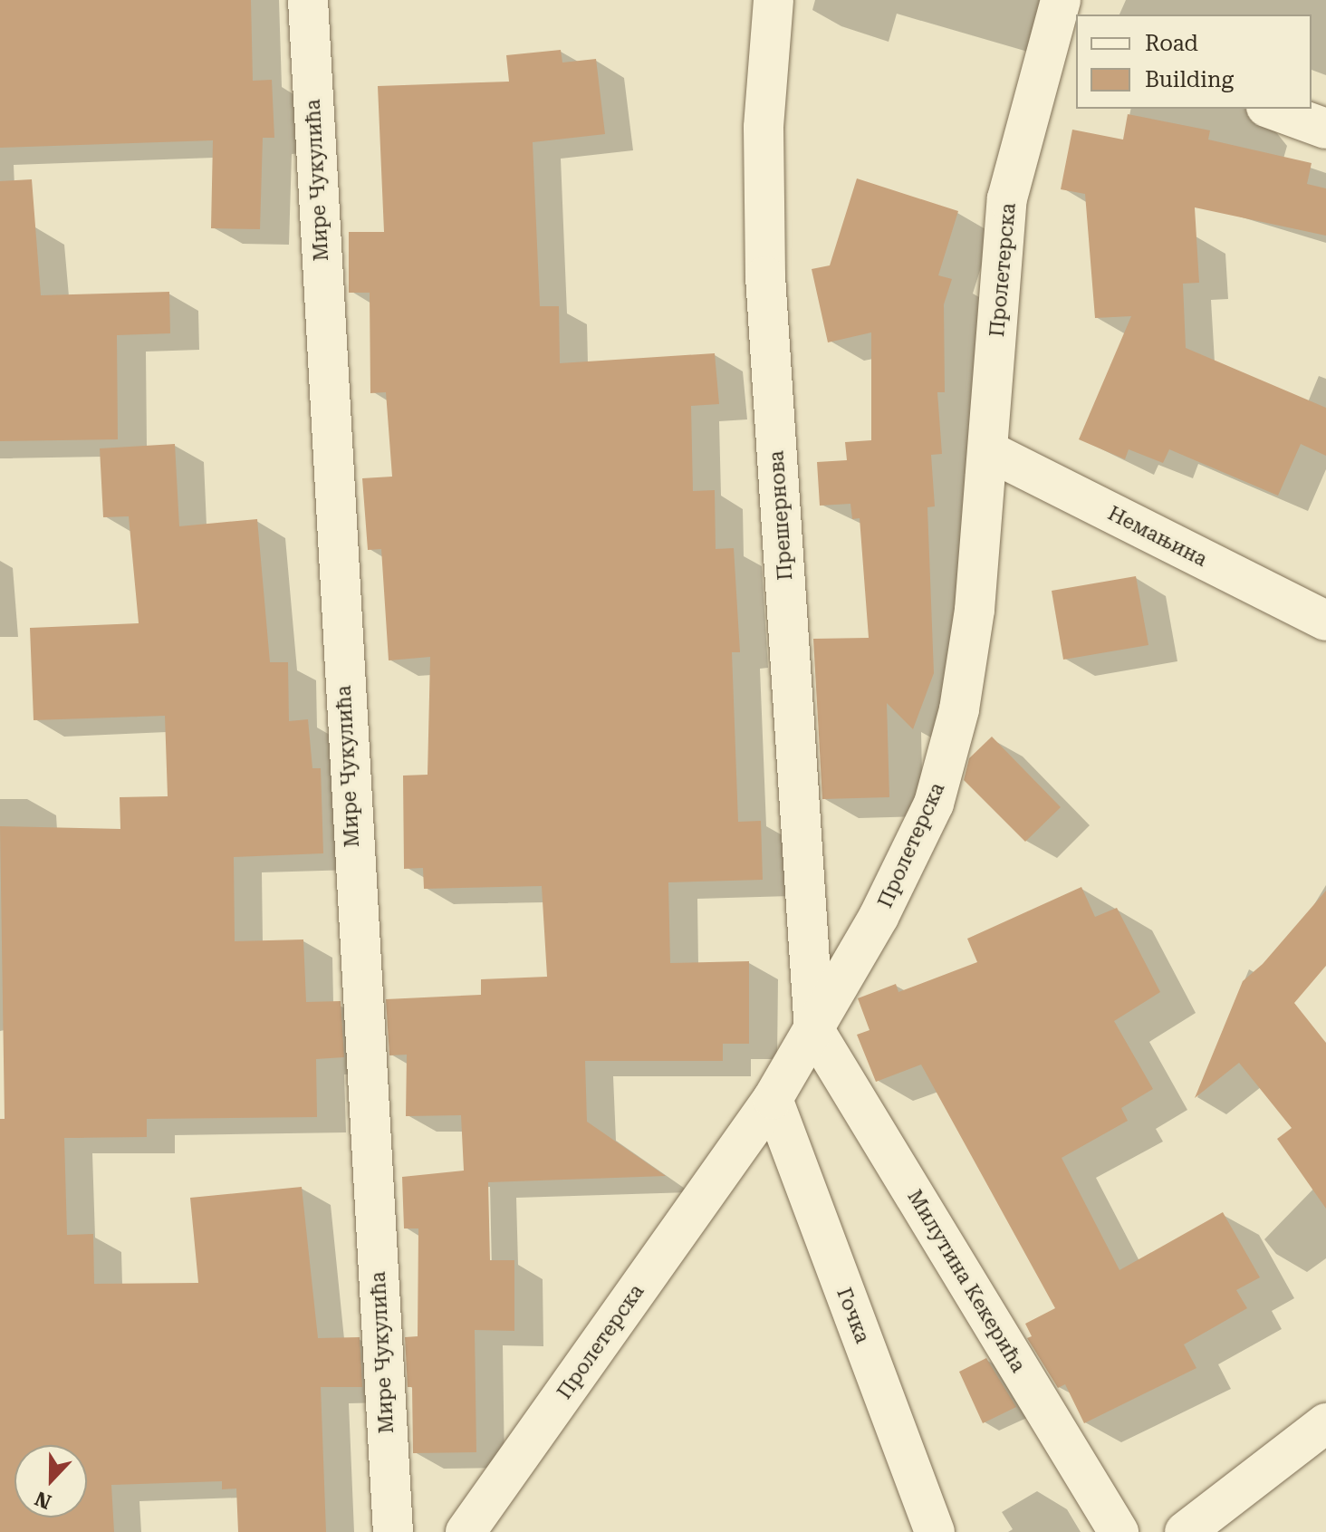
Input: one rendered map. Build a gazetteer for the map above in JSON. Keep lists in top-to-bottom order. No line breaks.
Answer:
{"streets":{"street":["Мире Чукулића","Пролетерска","Прешернова","Немањина","Милутина Кекерића","Гочка"]},"crossings":[["Пролетерска","Прешернова"],["Пролетерска","Немањина"],["Пролетерска","Милутина Кекерића"],["Пролетерска","Гочка"],["Прешернова","Милутина Кекерића"]],"legend":["Road","Building"],"north":"bottom"}
